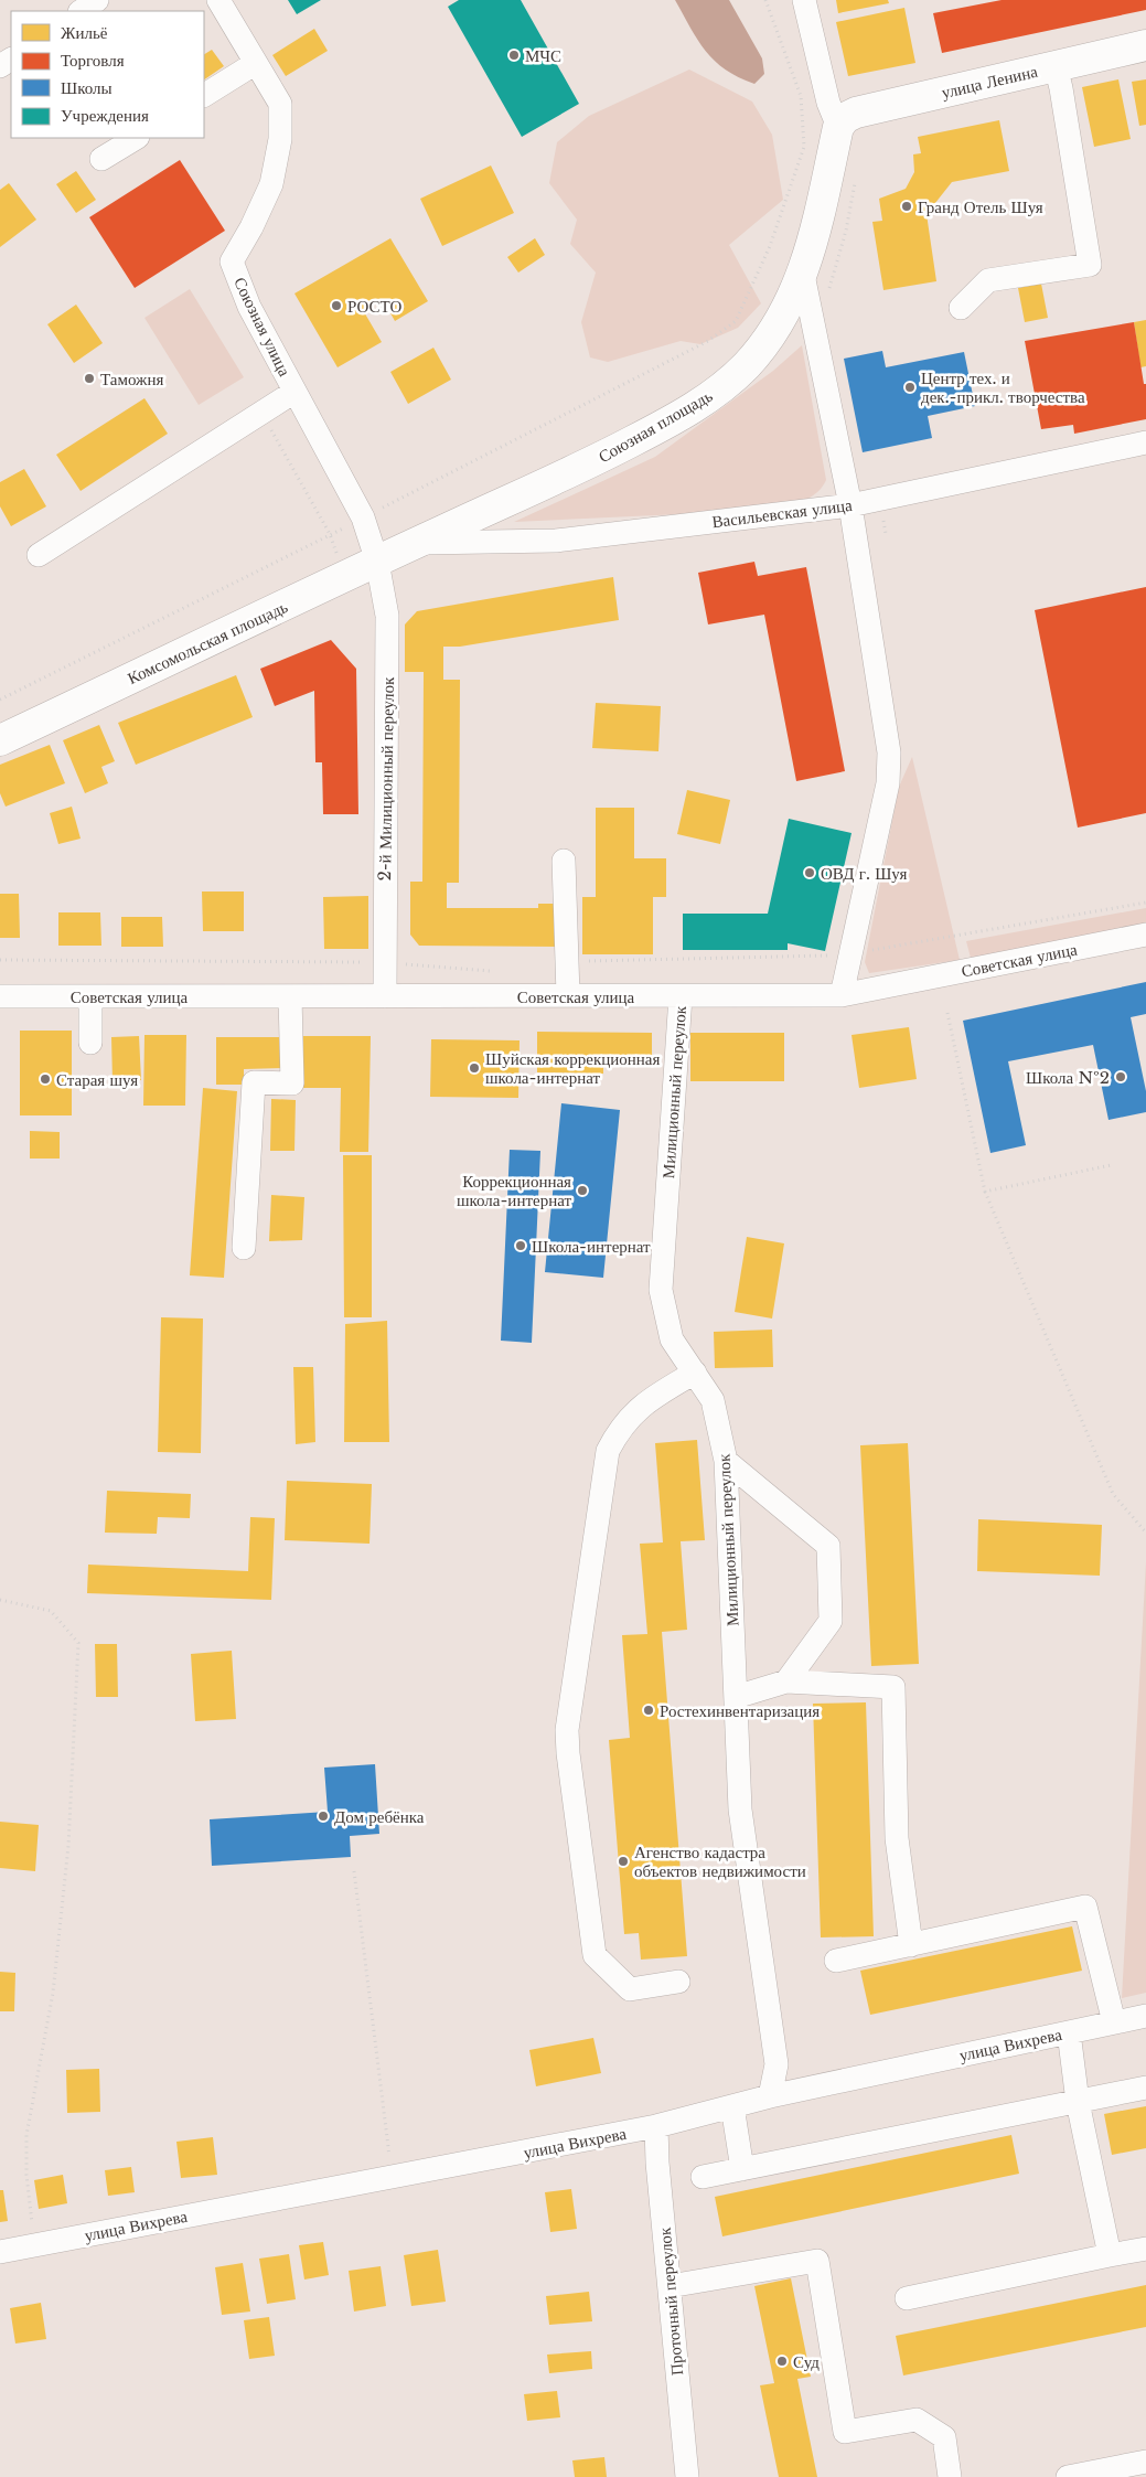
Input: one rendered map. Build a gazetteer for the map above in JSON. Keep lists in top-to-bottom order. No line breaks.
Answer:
{"streets":{"main road":["улица Ленина","Союзная площадь","Комсомольская площадь"],"street":["Союзная улица","Васильевская улица","2-й Милиционный переулок","Советская улица","Милиционный переулок","улица Вихрева","Проточный переулок"]},"crossings":[["улица Ленина","Союзная площадь"],["Союзная улица","Комсомольская площадь"],["Союзная улица","2-й Милиционный переулок"],["Союзная площадь","Васильевская улица"],["Союзная площадь","Комсомольская площадь"],["Васильевская улица","Комсомольская площадь"],["Комсомольская площадь","2-й Милиционный переулок"],["2-й Милиционный переулок","Советская улица"],["Советская улица","Милиционный переулок"],["Милиционный переулок","улица Вихрева"],["улица Вихрева","Проточный переулок"]],"places":["МЧС","Гранд Отель Шуя","РОСТО","Таможня","Центр тех. и дек.-прикл. творчества","ОВД г. Шуя","Шуйская коррекционная школа-интернат","Школа №2","Старая шуя","Коррекционная школа-интернат","Школа-интернат","Ростехинвентаризация","Дом ребёнка","Агенство кадастра объектов недвижимости","Суд"],"legend":["Жильё","Торговля","Школы","Учреждения"]}
